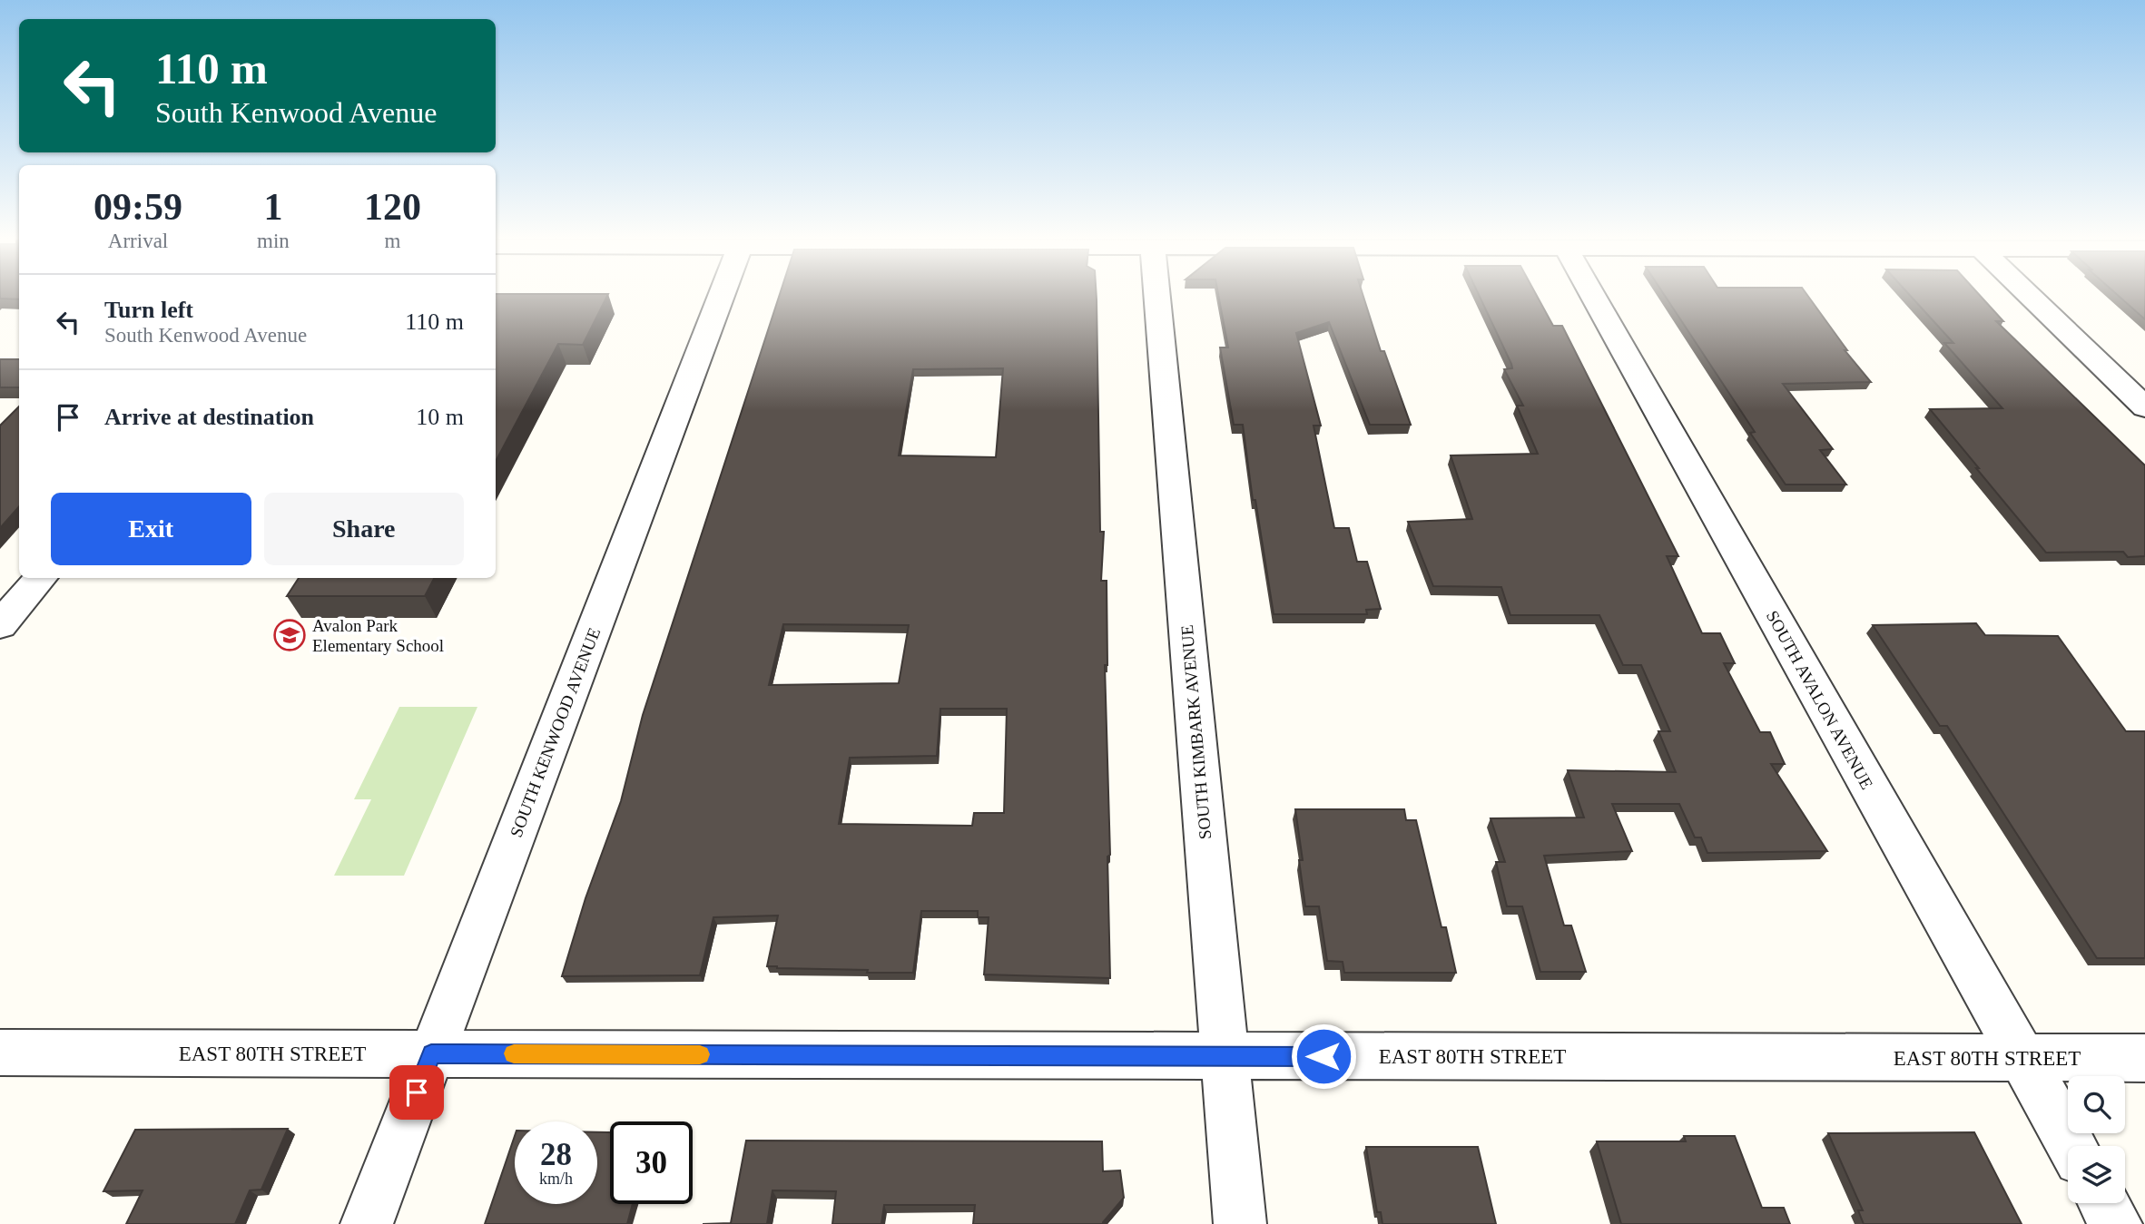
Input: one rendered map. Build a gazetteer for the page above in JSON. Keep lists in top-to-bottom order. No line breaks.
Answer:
{"streets":{"street":["SOUTH AVALON AVENUE","SOUTH KENWOOD AVENUE","SOUTH KIMBARK AVENUE","EAST 80TH STREET"]},"crossings":[["SOUTH AVALON AVENUE","EAST 80TH STREET"],["SOUTH KENWOOD AVENUE","EAST 80TH STREET"],["SOUTH KIMBARK AVENUE","EAST 80TH STREET"]],"places":{"school or university":["Avalon Park Elementary School"]},"page":{"turn":["110 m","South Kenwood Avenue"],"eta":["09:59","Arrival","1","min","120","m"],"list":[{"name":"Turn left","note":"South Kenwood Avenue","value":"110 m"},{"name":"Arrive at destination","value":"10 m"}],"buttons":["Exit","Share"],"speed":"28 km/h","limit":"30"}}
